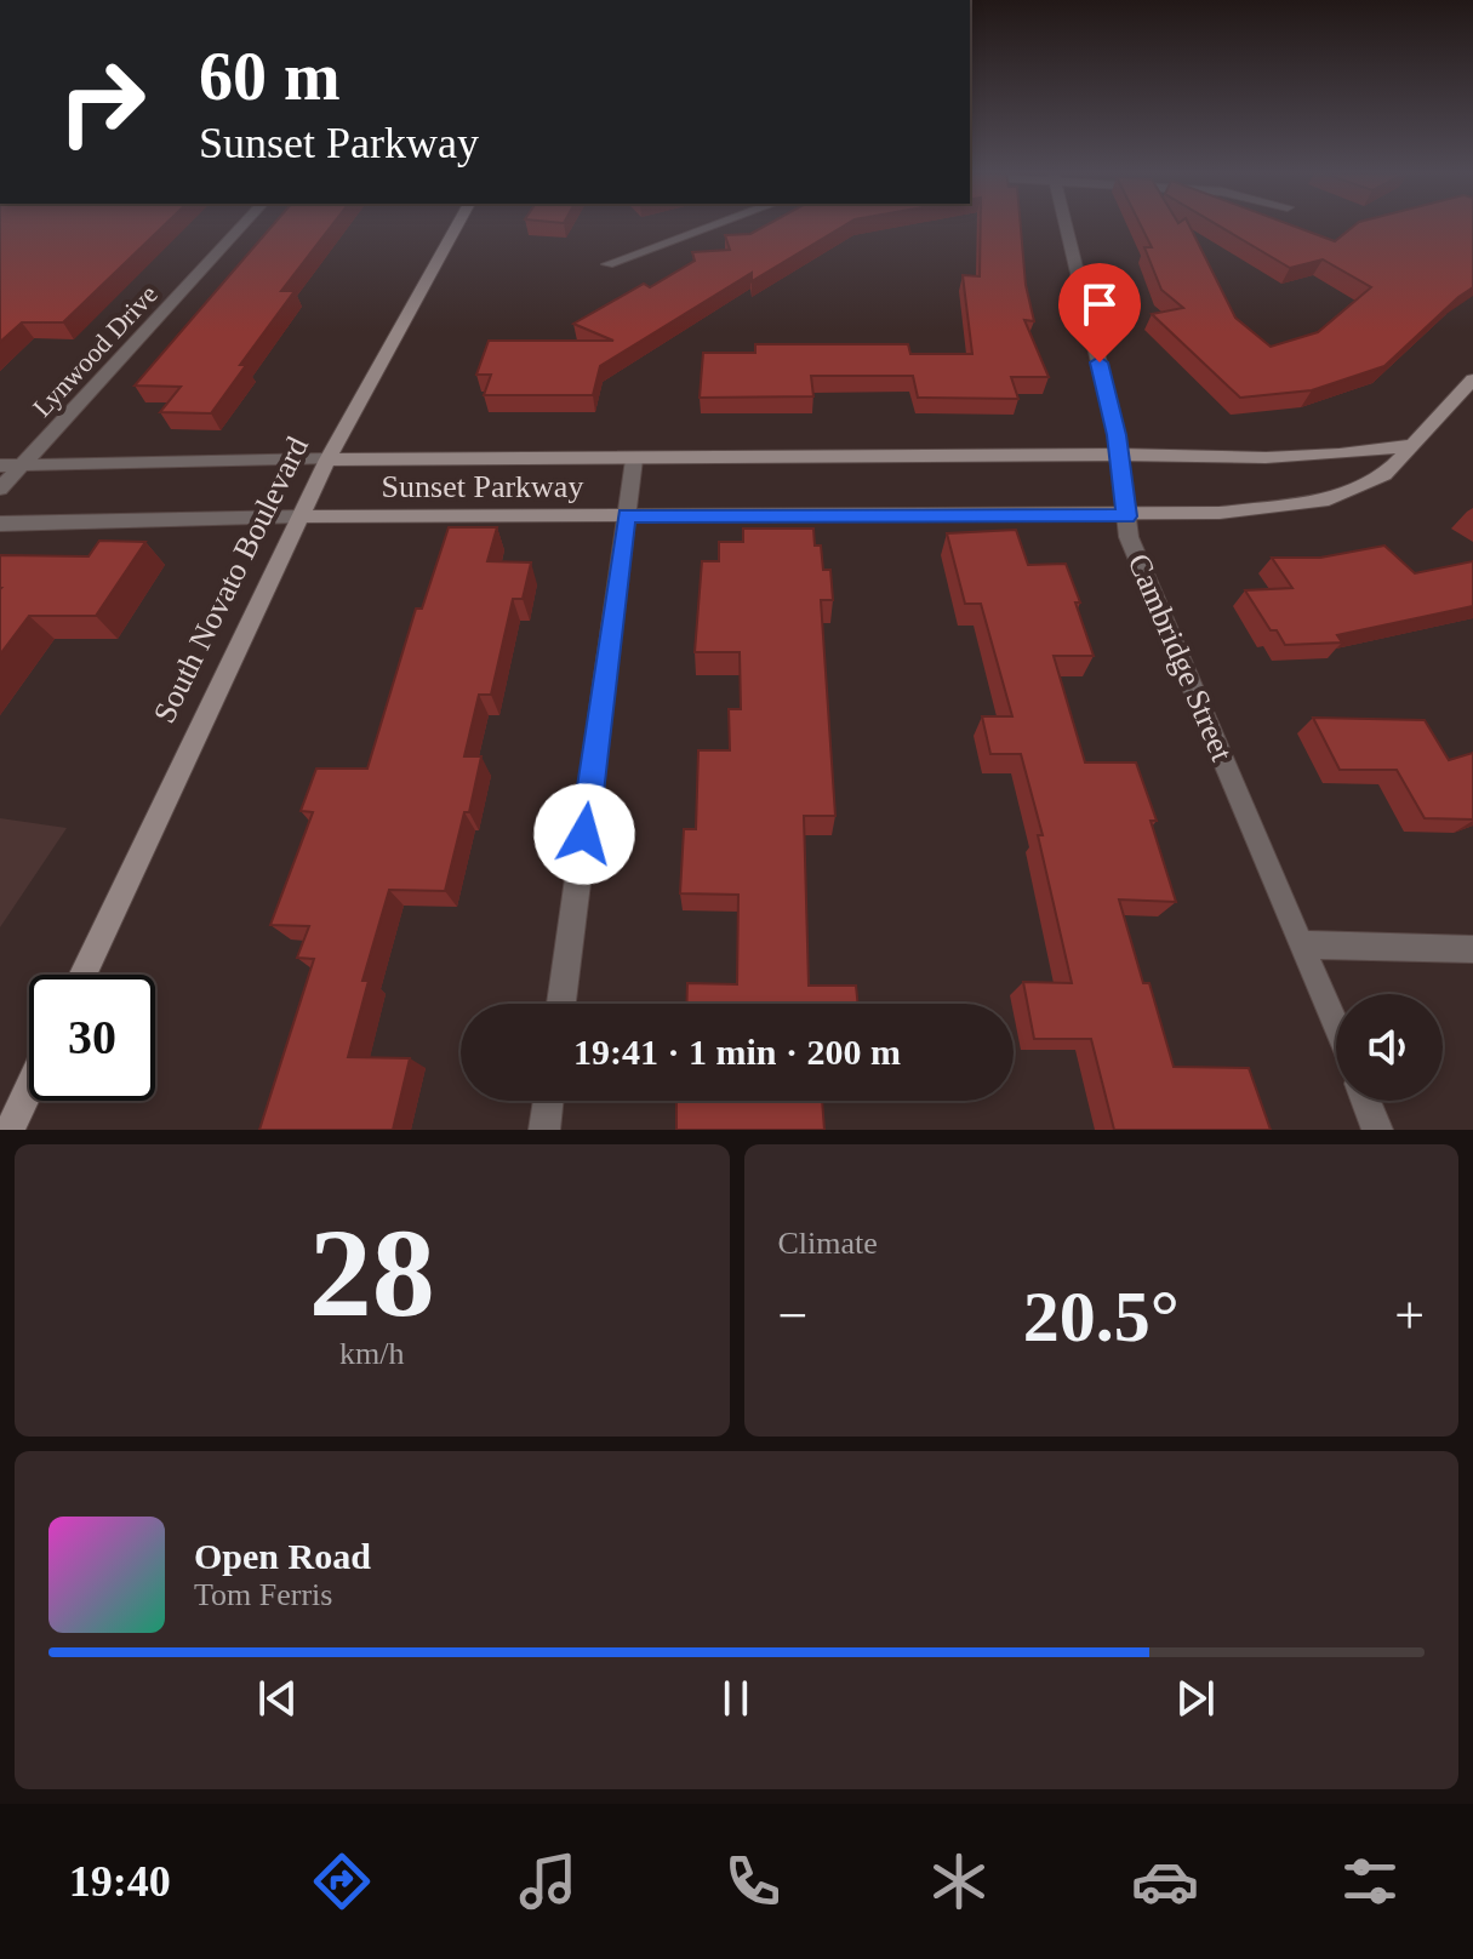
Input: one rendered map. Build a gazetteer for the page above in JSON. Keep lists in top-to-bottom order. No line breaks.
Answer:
{"streets":{"main road":["Sunset Parkway","South Novato Boulevard"],"street":["Lynwood Drive","Cambridge Street"]},"crossings":[["Lynwood Drive","Sunset Parkway"],["Sunset Parkway","South Novato Boulevard"],["Sunset Parkway","Cambridge Street"]],"page":{"turn":["60 m","Sunset Parkway"],"limit":"30","trip":"19:41 · 1 min · 200 m","tile":[["28","km/h"],"Climate"],"heat":["−","20.5°","+"],"song":["Open Road","Tom Ferris"],"tabs":"19:40"}}
